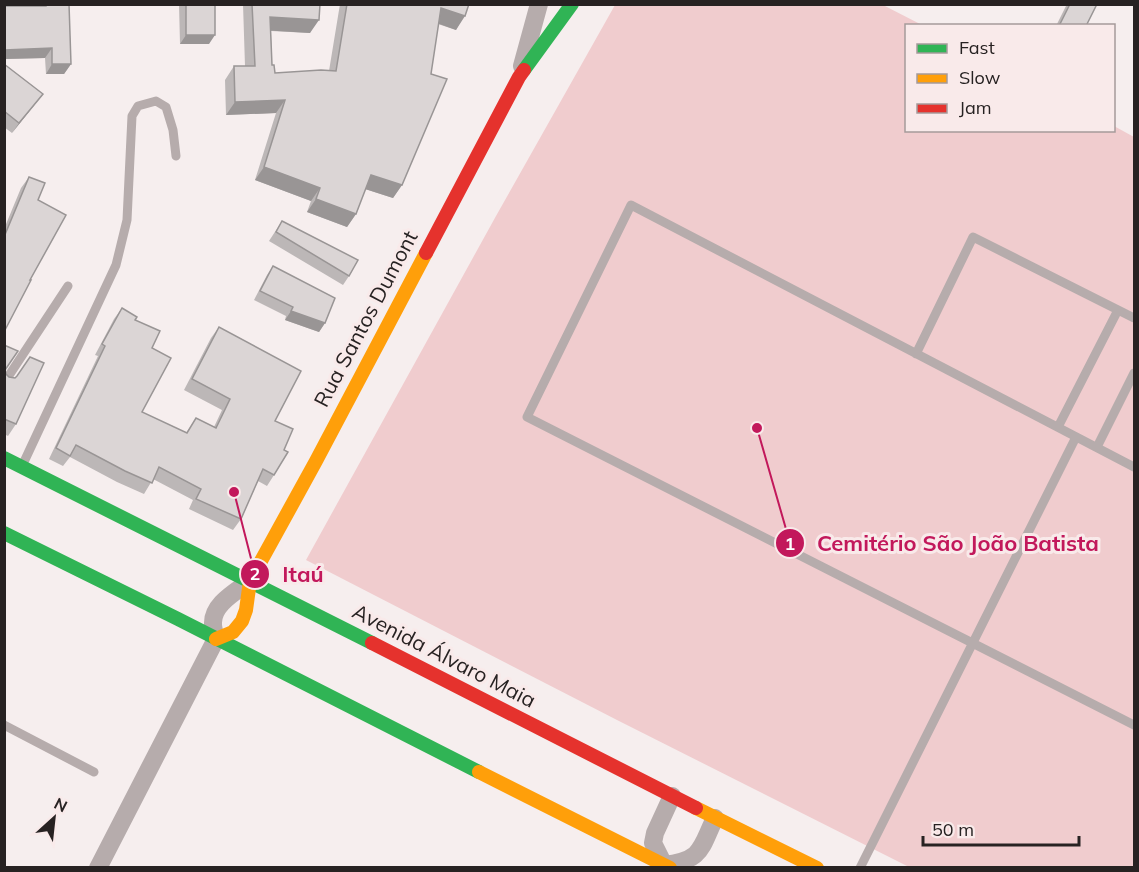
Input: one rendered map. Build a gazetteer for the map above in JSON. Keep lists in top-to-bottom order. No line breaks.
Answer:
{"streets":{"main road":["Rua Santos Dumont","Avenida Álvaro Maia"]},"crossings":[["Rua Santos Dumont","Avenida Álvaro Maia"]],"places":["Cemitério São João Batista","Itaú"],"legend":["Fast","Slow","Jam"],"scale_bar":"50 m","north":"top right"}
